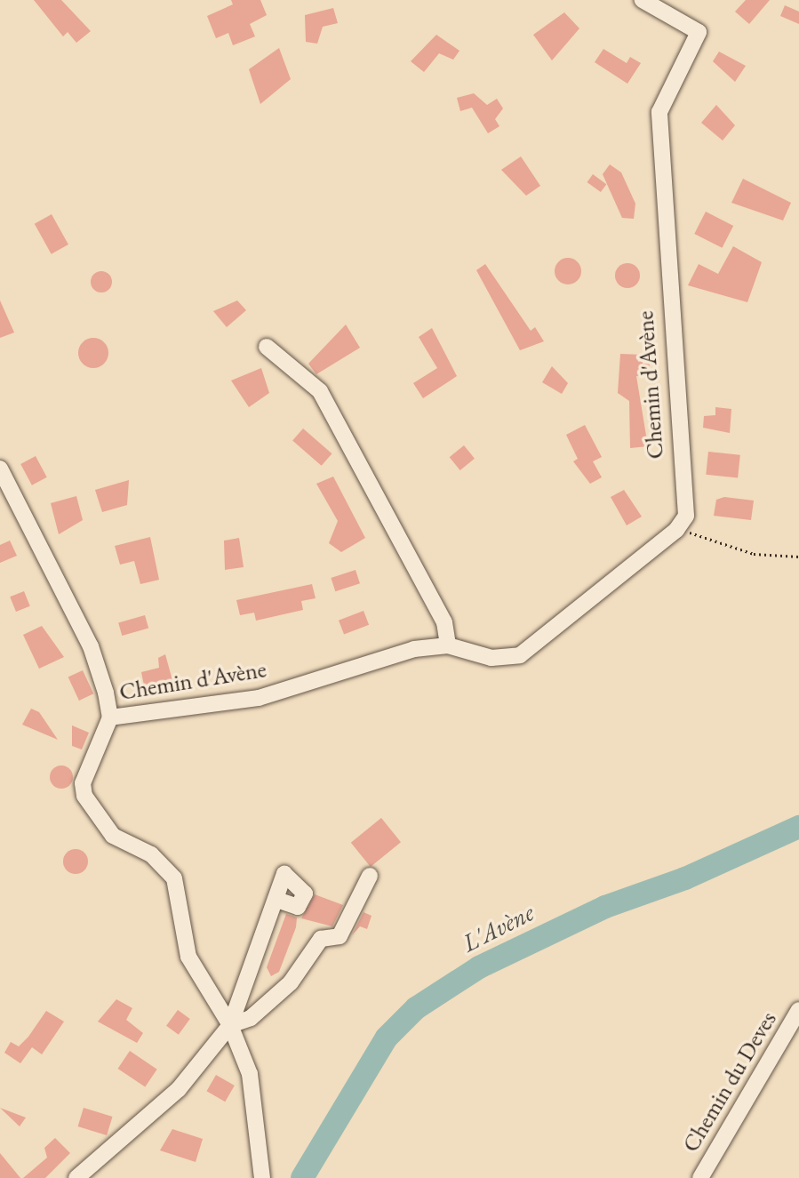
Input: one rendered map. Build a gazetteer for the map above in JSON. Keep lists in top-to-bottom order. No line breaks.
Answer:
{"streets":{"street":["Chemin d'Avène","Chemin du Deves"]},"water":["L'Avène"]}
